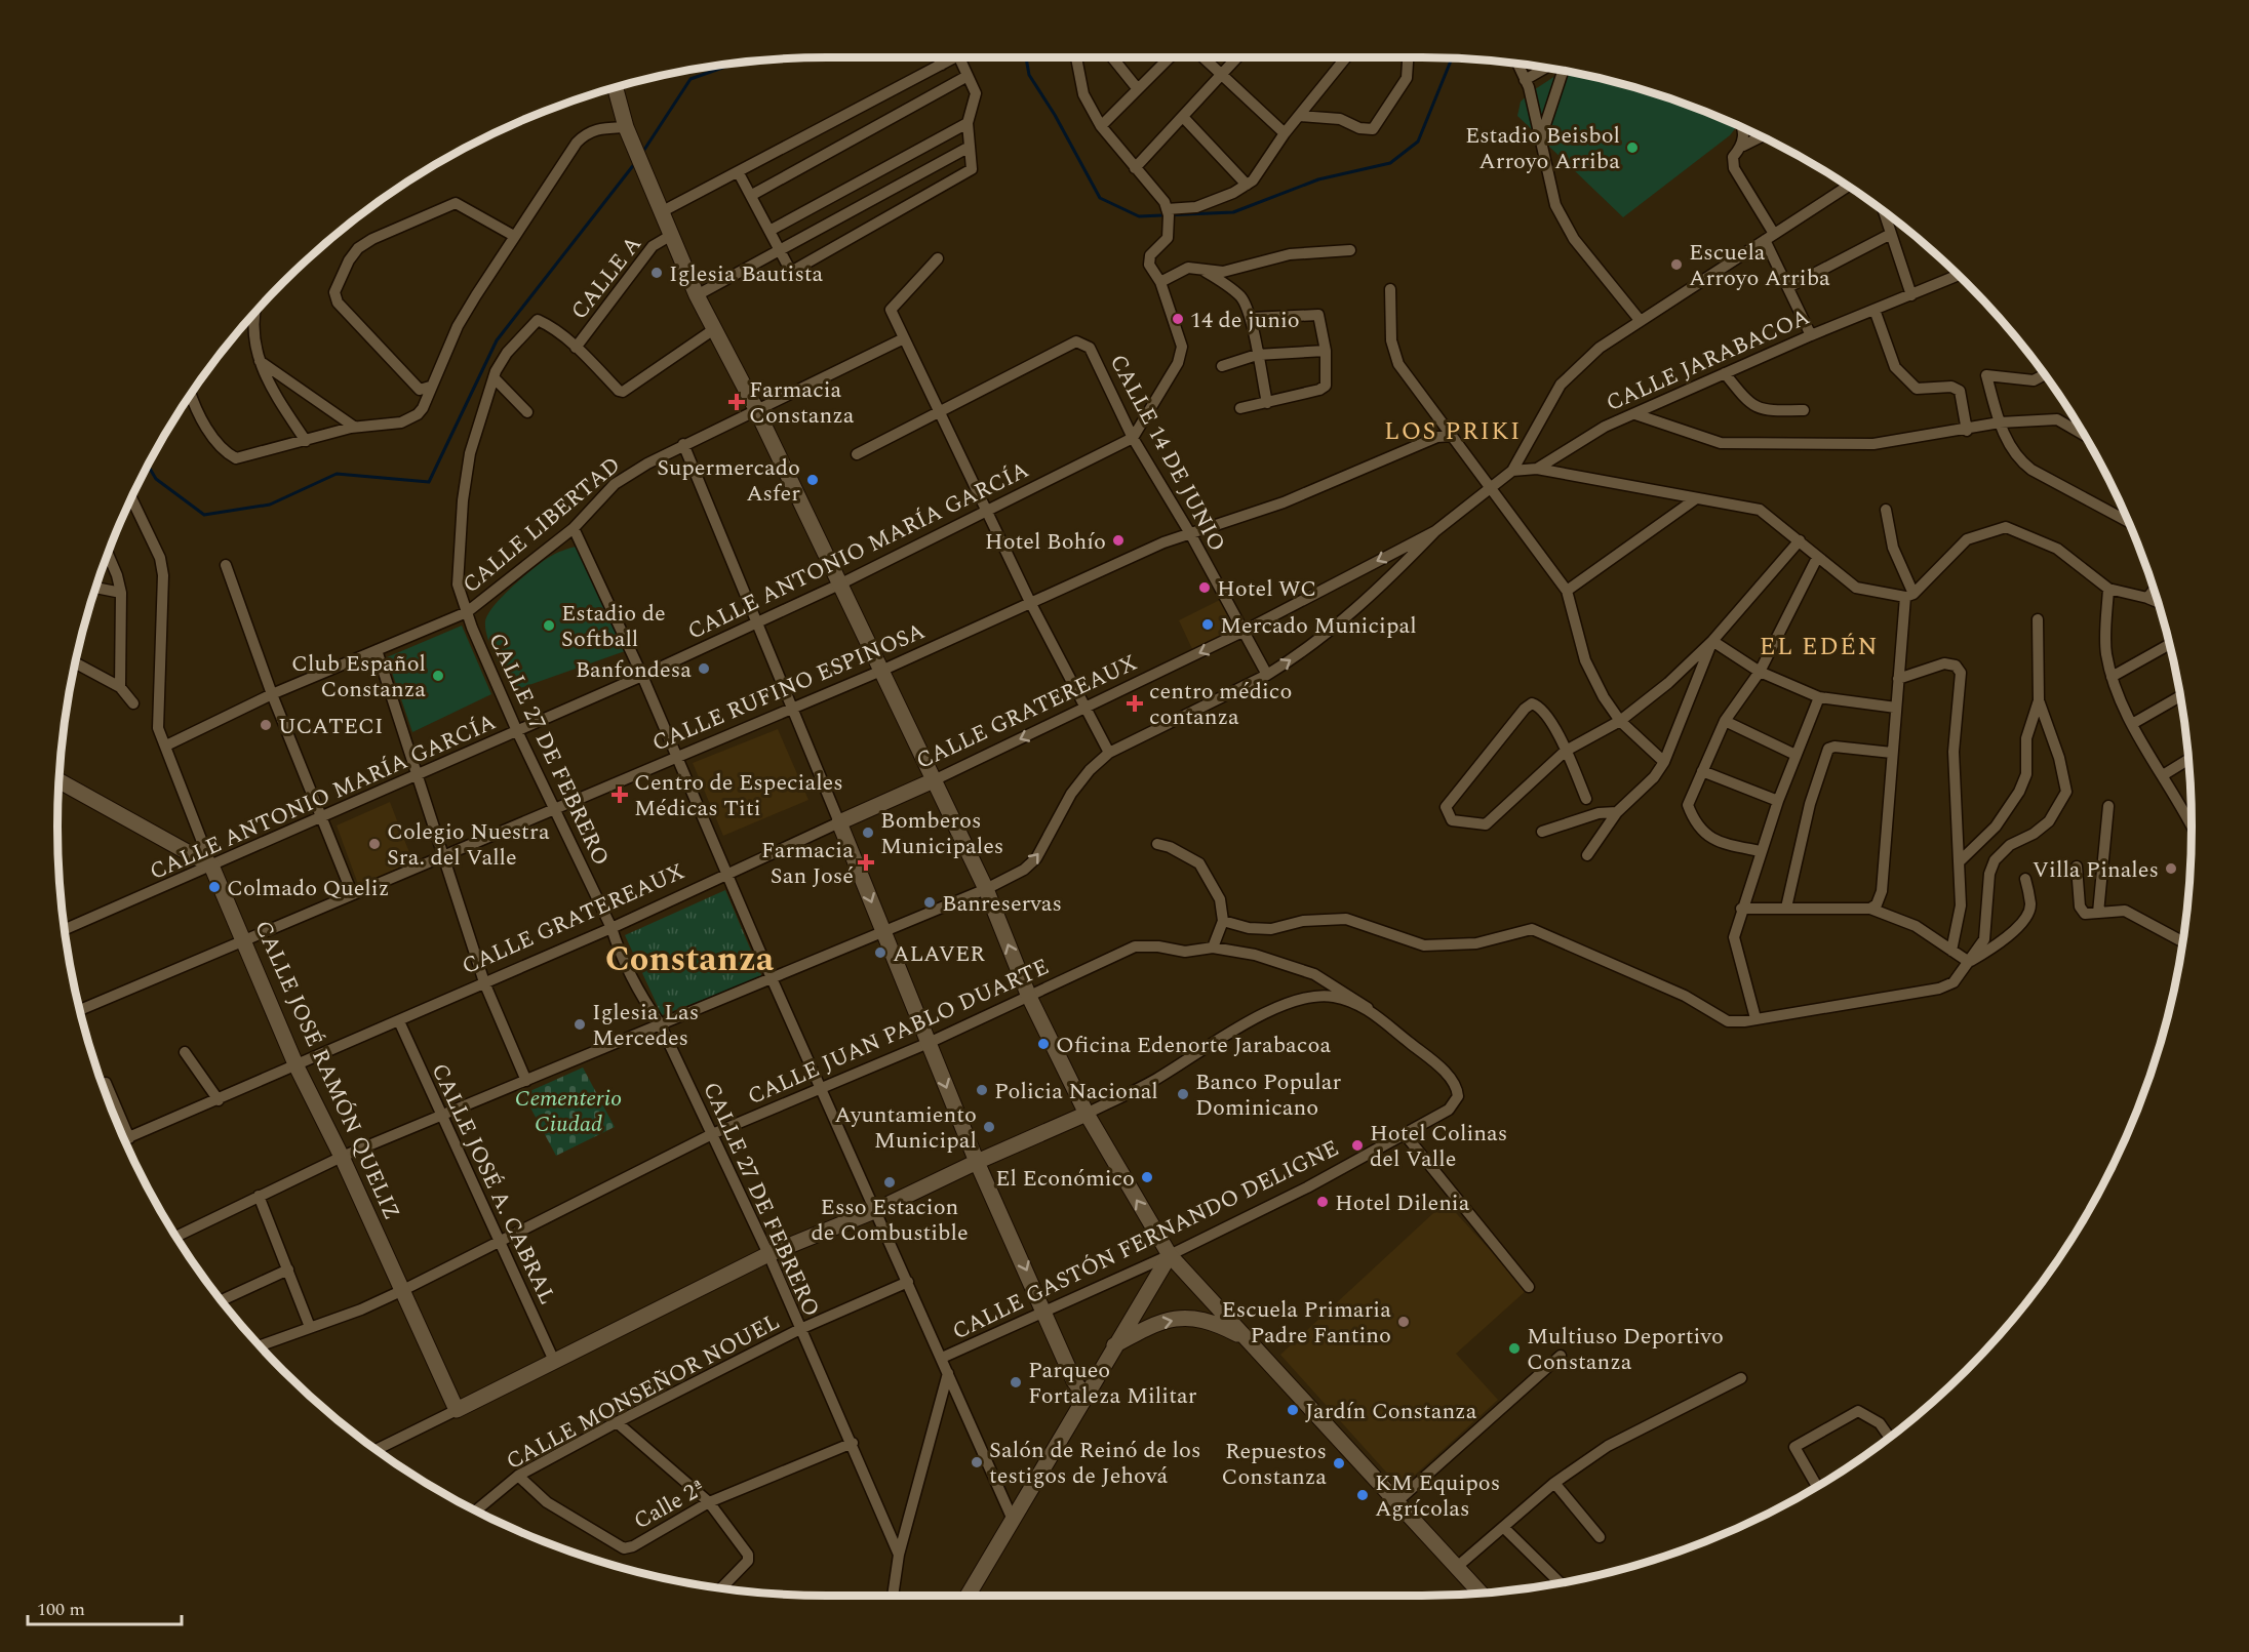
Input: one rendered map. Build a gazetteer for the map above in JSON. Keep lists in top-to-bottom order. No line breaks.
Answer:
{"streets":{"main road":["CALLE GRATEREAUX","CALLE JOSÉ RAMÓN QUELIZ"],"street":["CALLE A","CALLE JARABACOA","CALLE 14 DE JUNIO","CALLE LIBERTAD","CALLE ANTONIO MARÍA GARCÍA","CALLE RUFINO ESPINOSA","CALLE 27 DE FEBRERO","CALLE JUAN PABLO DUARTE","CALLE JOSÉ A. CABRAL","CALLE GASTÓN FERNANDO DELIGNE","CALLE MONSEÑOR NOUEL","Calle 2ª"]},"crossings":[["CALLE A","CALLE 27 DE FEBRERO"],["CALLE 14 DE JUNIO","CALLE ANTONIO MARÍA GARCÍA"],["CALLE 14 DE JUNIO","CALLE RUFINO ESPINOSA"],["CALLE 14 DE JUNIO","CALLE GRATEREAUX"],["CALLE LIBERTAD","CALLE 27 DE FEBRERO"],["CALLE LIBERTAD","CALLE JOSÉ RAMÓN QUELIZ"],["CALLE ANTONIO MARÍA GARCÍA","CALLE 27 DE FEBRERO"],["CALLE ANTONIO MARÍA GARCÍA","CALLE JOSÉ RAMÓN QUELIZ"],["CALLE RUFINO ESPINOSA","CALLE 27 DE FEBRERO"],["CALLE RUFINO ESPINOSA","CALLE JOSÉ RAMÓN QUELIZ"],["CALLE GRATEREAUX","CALLE 27 DE FEBRERO"],["CALLE GRATEREAUX","CALLE JOSÉ RAMÓN QUELIZ"],["CALLE GRATEREAUX","CALLE JOSÉ A. CABRAL"],["CALLE 27 DE FEBRERO","CALLE JUAN PABLO DUARTE"],["CALLE 27 DE FEBRERO","CALLE MONSEÑOR NOUEL"],["CALLE 27 DE FEBRERO","Calle 2ª"],["CALLE JUAN PABLO DUARTE","CALLE JOSÉ RAMÓN QUELIZ"],["CALLE JUAN PABLO DUARTE","CALLE JOSÉ A. CABRAL"],["CALLE JUAN PABLO DUARTE","CALLE GASTÓN FERNANDO DELIGNE"],["CALLE MONSEÑOR NOUEL","Calle 2ª"]],"districts":["LOS PRIKI","EL EDÉN","Constanza"],"parks":["Cementerio Ciudad"],"places":{"other":["Estadio Beisbol Arroyo Arriba","Escuela Arroyo Arriba","Iglesia Bautista","14 de junio","Supermercado Asfer","Hotel Bohío","Hotel WC","Mercado Municipal","Estadio de Softball","Banfondesa","Club Español Constanza","UCATECI","Bomberos Municipales","Colegio Nuestra Sra. del Valle","Villa Pinales","Colmado Queliz","Banreservas","ALAVER","Iglesia Las Mercedes","Oficina Edenorte Jarabacoa","Policia Nacional","Banco Popular Dominicano","Ayuntamiento Municipal","Hotel Colinas del Valle","El Económico","Esso Estacion de Combustible","Hotel Dilenia","Escuela Primaria Padre Fantino","Multiuso Deportivo Constanza","Parqueo Fortaleza Militar","Jardín Constanza","Salón de Reinó de los testigos de Jehová","Repuestos Constanza","KM Equipos Agrícolas"],"health":["Farmacia Constanza","centro médico contanza","Centro de Especiales Médicas Titi","Farmacia San José"]},"scale_bar":"100 m"}
